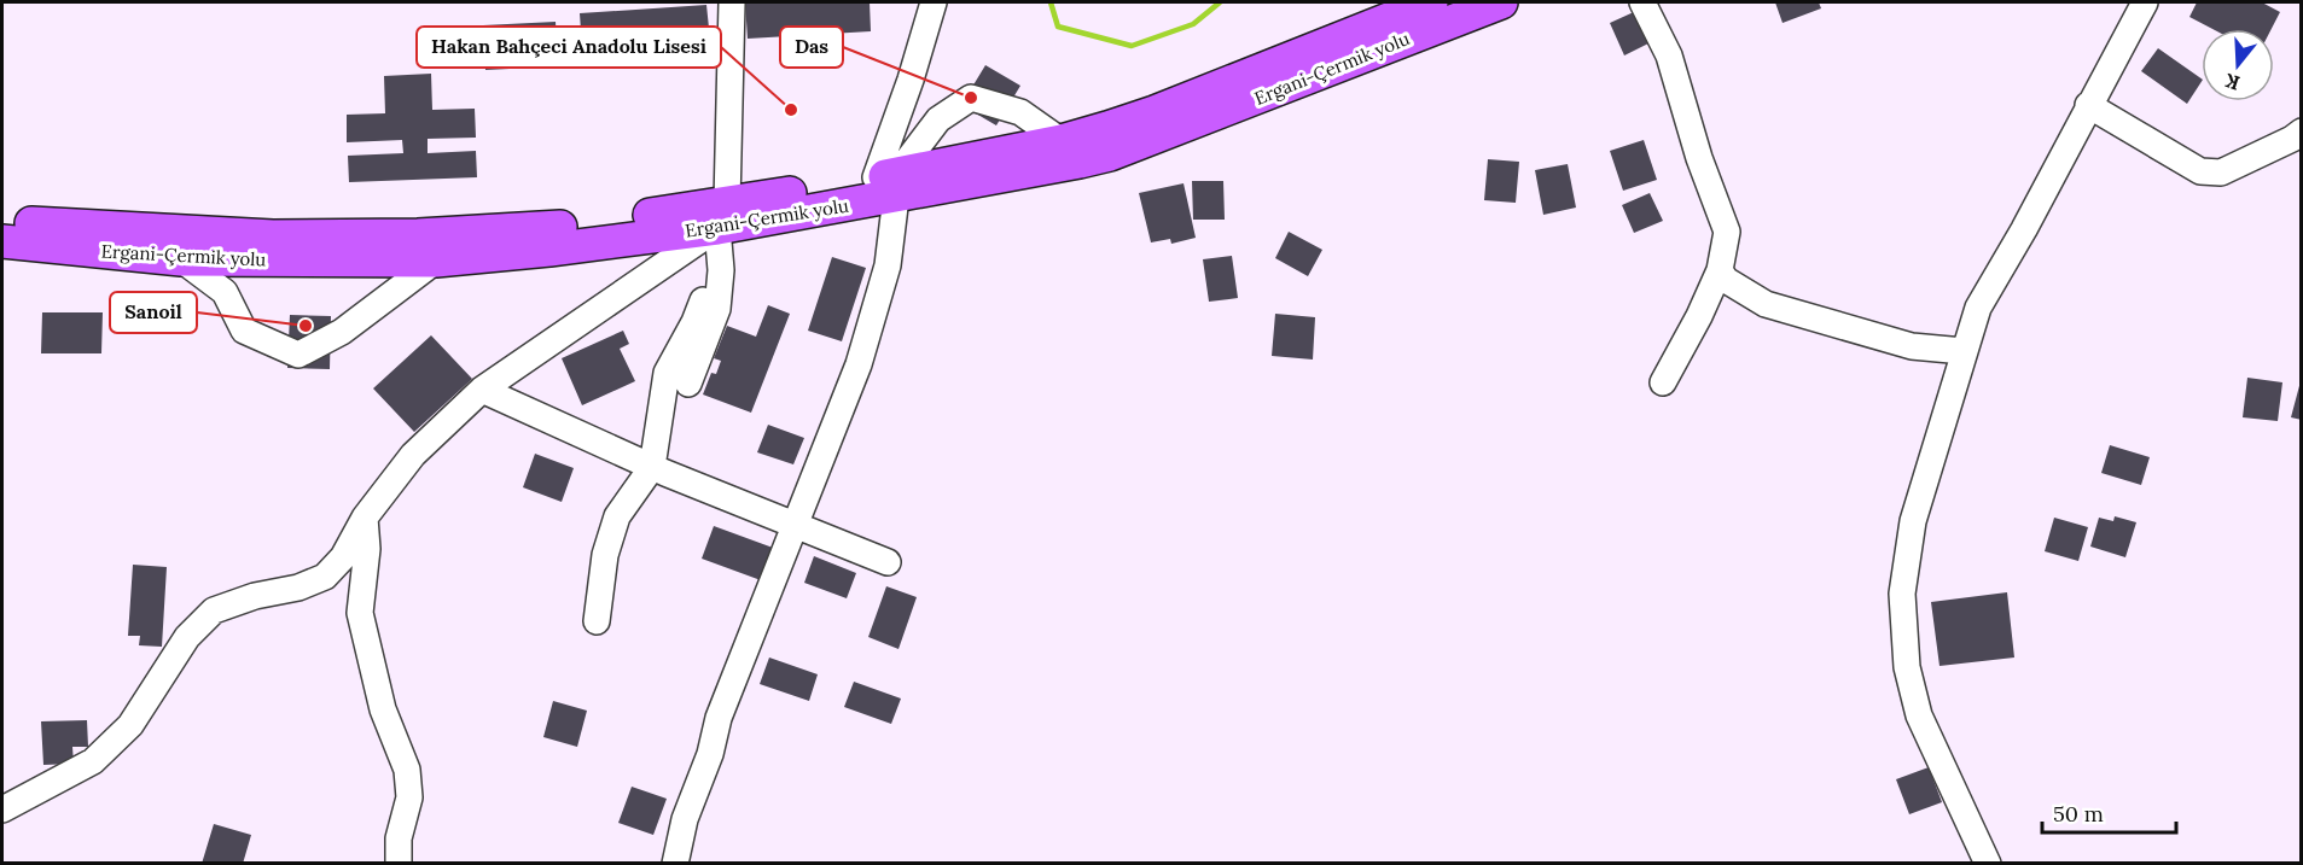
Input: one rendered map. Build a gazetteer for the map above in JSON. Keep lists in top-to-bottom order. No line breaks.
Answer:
{"streets":{"main road":["Ergani-Çermik yolu"]},"places":["Das","Hakan Bahçeci Anadolu Lisesi","Sanoil"],"scale_bar":"50 m","north":"bottom"}
